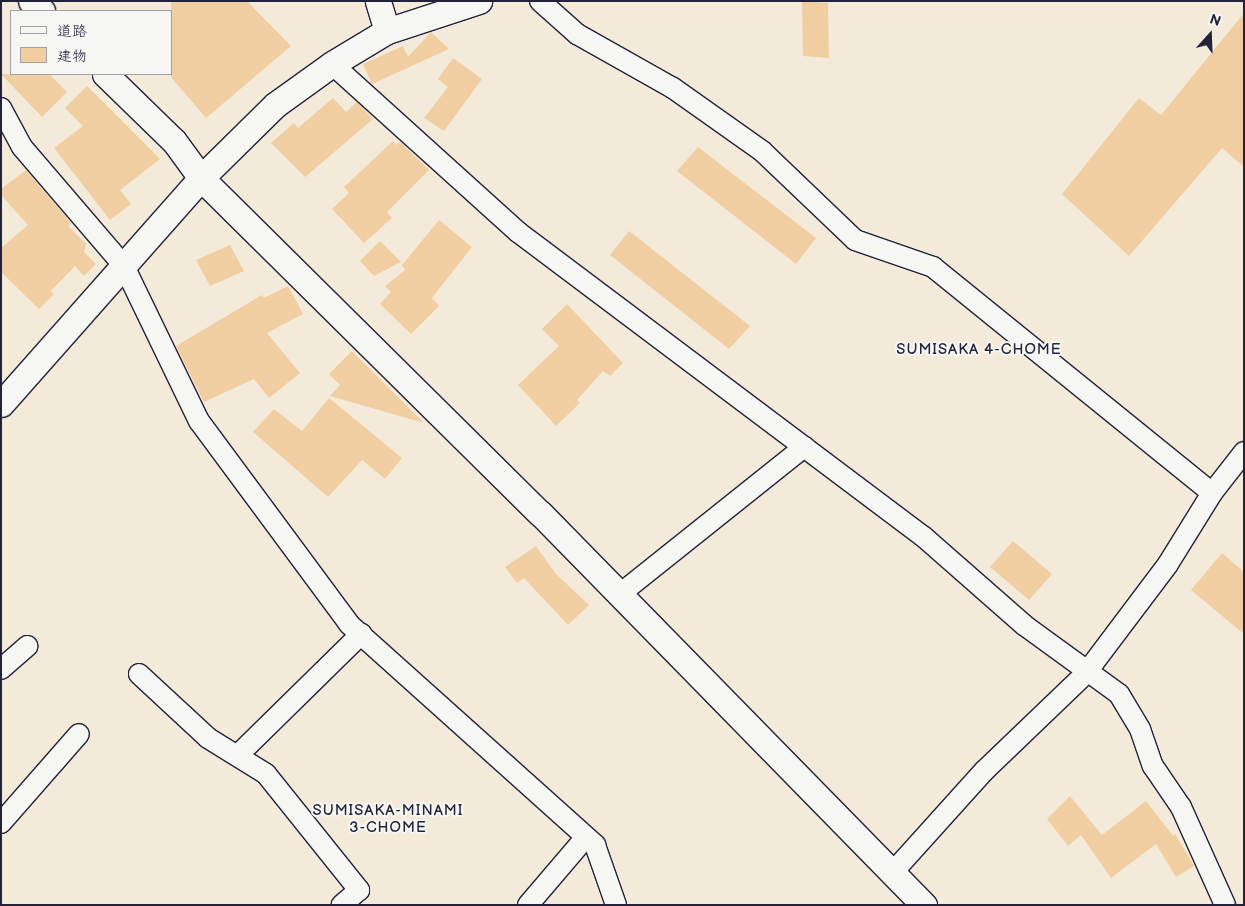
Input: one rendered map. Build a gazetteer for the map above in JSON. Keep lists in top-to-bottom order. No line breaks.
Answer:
{"districts":["SUMISAKA 4-CHOME","SUMISAKA-MINAMI 3-CHOME"],"legend":["道路","建物"],"north":"top"}
